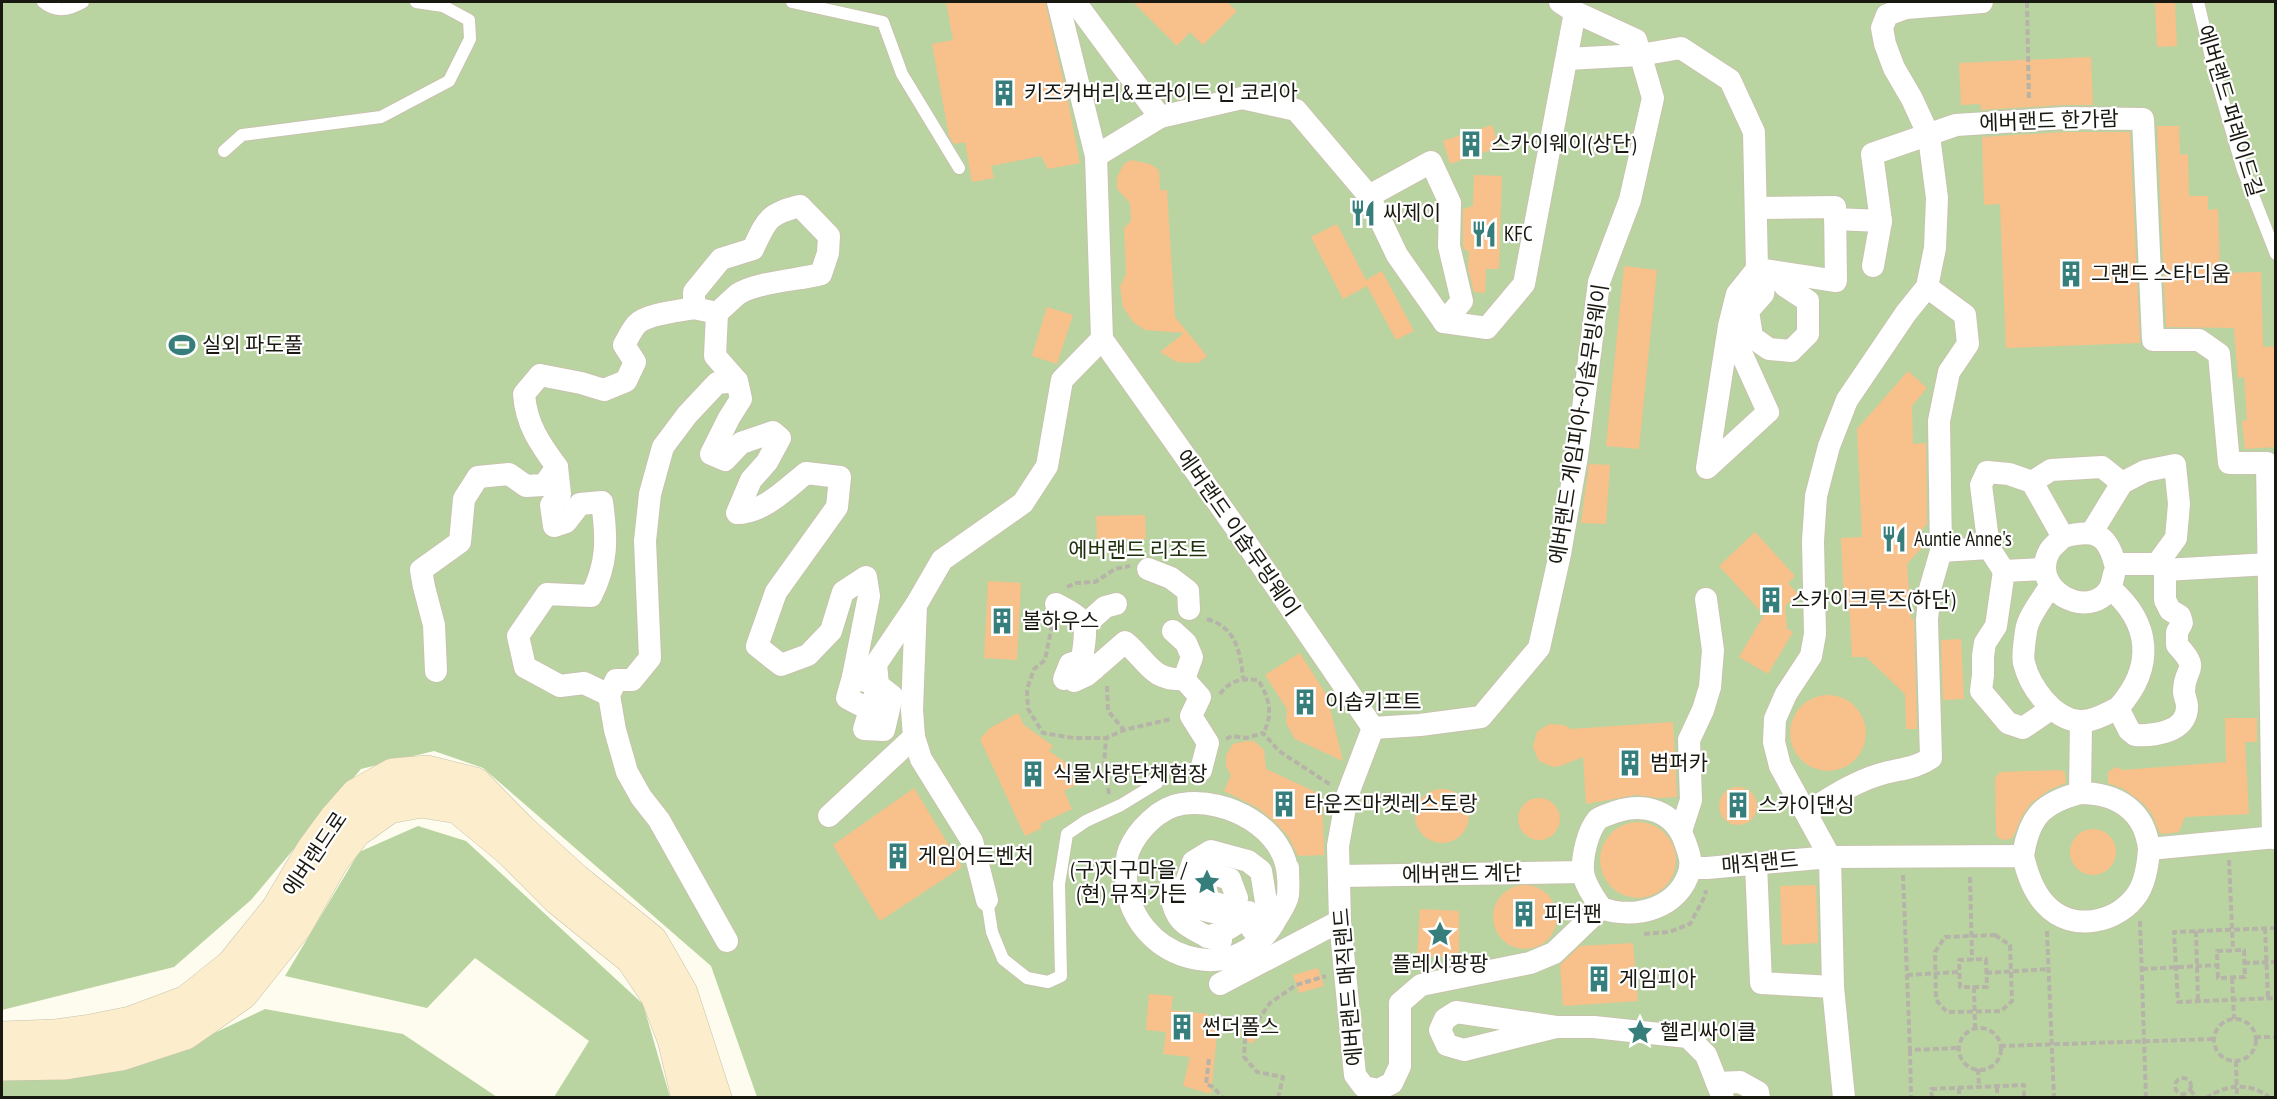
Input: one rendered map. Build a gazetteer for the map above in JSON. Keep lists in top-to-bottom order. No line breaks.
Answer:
{"streets":{"street":["에버랜드 한가람","에버랜드 게임피아~이솝무빙웨이","에버랜드 이솝무빙웨이","에버랜드로","매직랜드","에버랜드 계단","에버랜드 매직랜드"],"lane":["에버랜드 퍼레이드길"]},"crossings":[["에버랜드 게임피아~이솝무빙웨이","에버랜드 이솝무빙웨이"],["에버랜드 게임피아~이솝무빙웨이","에버랜드 매직랜드"],["에버랜드 이솝무빙웨이","에버랜드 매직랜드"],["매직랜드","에버랜드 계단"],["매직랜드","에버랜드 매직랜드"],["에버랜드 계단","에버랜드 매직랜드"]],"parks":["에버랜드 리조트"],"places":{"building":["키즈커버리&프라이드 인 코리아","스카이웨이(상단)","그랜드 스타디움","스카이크루즈(하단)","볼하우스","이솝키프트","범퍼카","식물사랑단체험장","타운즈마켓레스토랑","스카이댄싱","게임어드벤처","피터팬","게임피아","썬더폴스"],"restaurant":["씨제이","KFC","Auntie Anne's"],"sports":["실외 파도풀"],"place":["(구)지구마을 / (현) 뮤직가든","플레시팡팡","헬리싸이클"]}}
